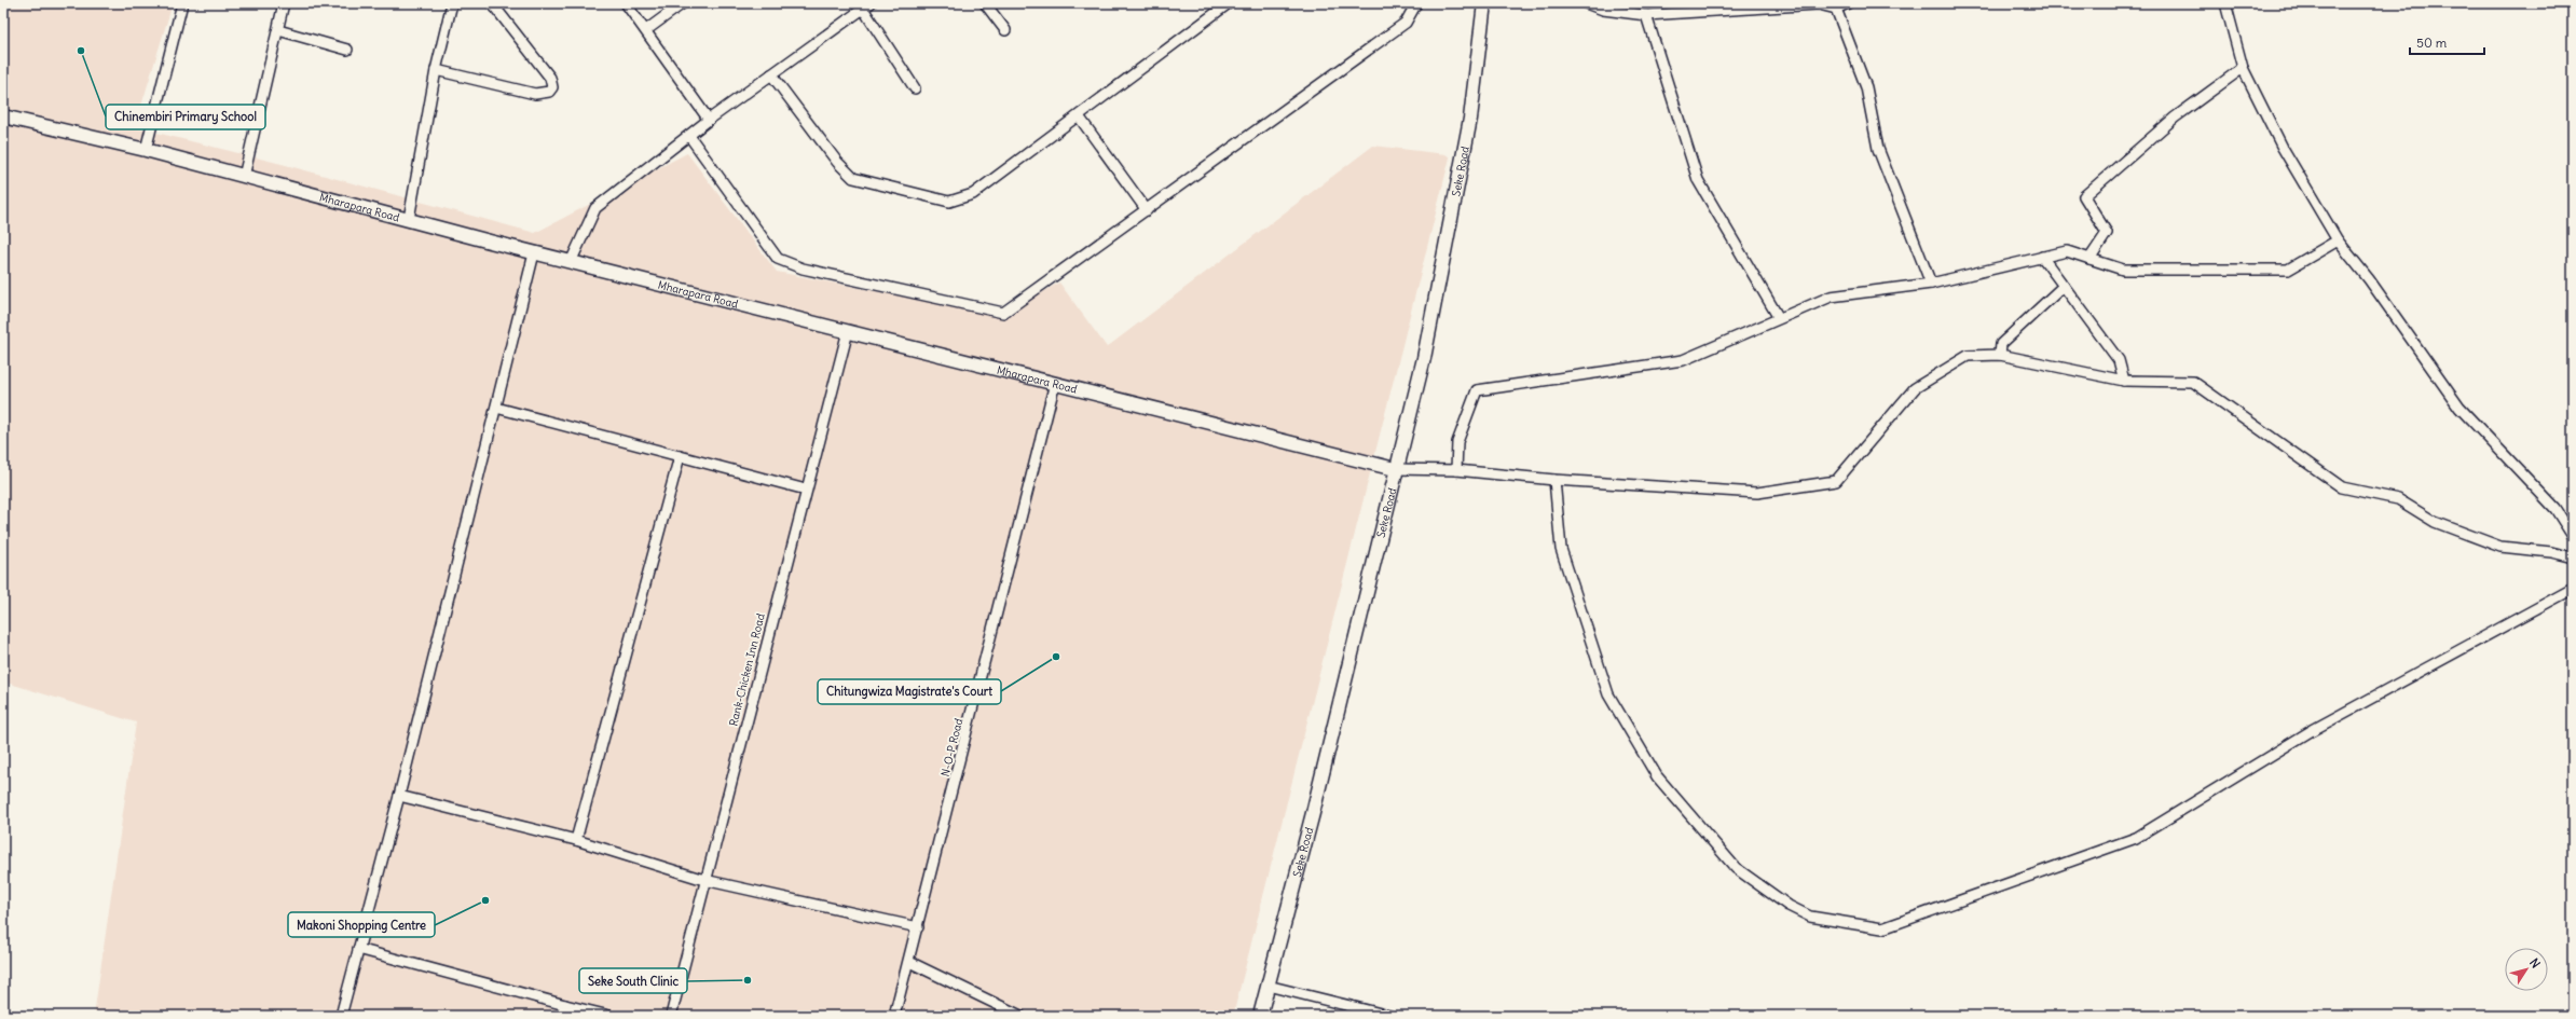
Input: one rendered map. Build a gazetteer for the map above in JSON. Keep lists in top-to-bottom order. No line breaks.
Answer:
{"streets":{"main road":["Seke Road","Mharapara Road"],"street":["Rank-Chicken Inn Road","N-O-P Road"]},"crossings":[["Seke Road","Mharapara Road"],["Mharapara Road","Rank-Chicken Inn Road"],["Mharapara Road","N-O-P Road"]],"places":["Chinembiri Primary School","Chitungwiza Magistrate's Court","Makoni Shopping Centre","Seke South Clinic"],"scale_bar":"50 m","north":"top right"}
